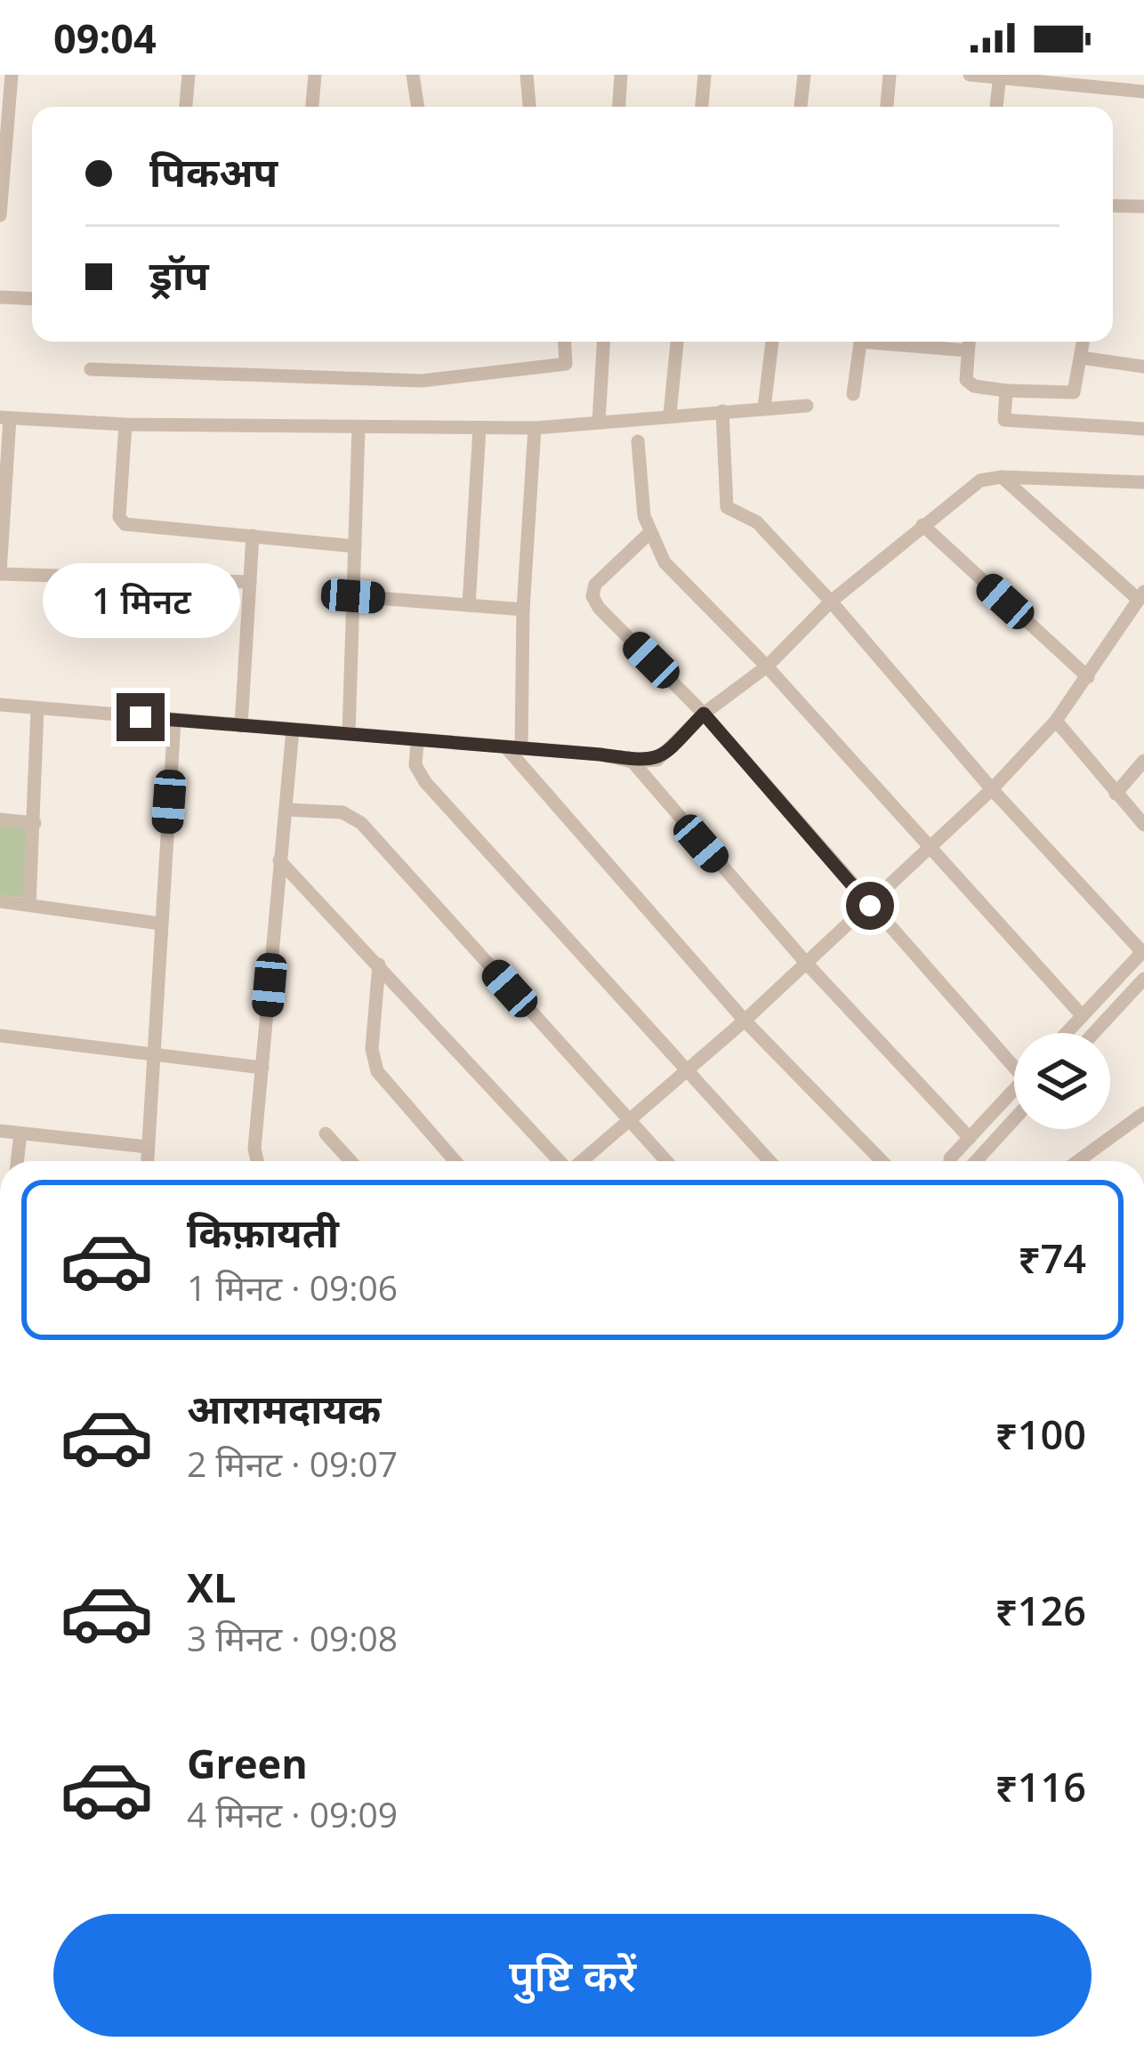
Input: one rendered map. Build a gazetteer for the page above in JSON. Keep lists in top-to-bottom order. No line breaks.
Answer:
{"page":{"status":"09:04","banner":["पिकअप","ड्रॉप"],"bubble":"1 मिनट","list":[{"name":"किफ़ायती","note":"1 मिनट · 09:06","value":"₹74"},{"name":"आरामदायक","note":"2 मिनट · 09:07","value":"₹100"},{"name":"XL","note":"3 मिनट · 09:08","value":"₹126"},{"name":"Green","note":"4 मिनट · 09:09","value":"₹116"}],"buttons":"पुष्टि करें"}}
